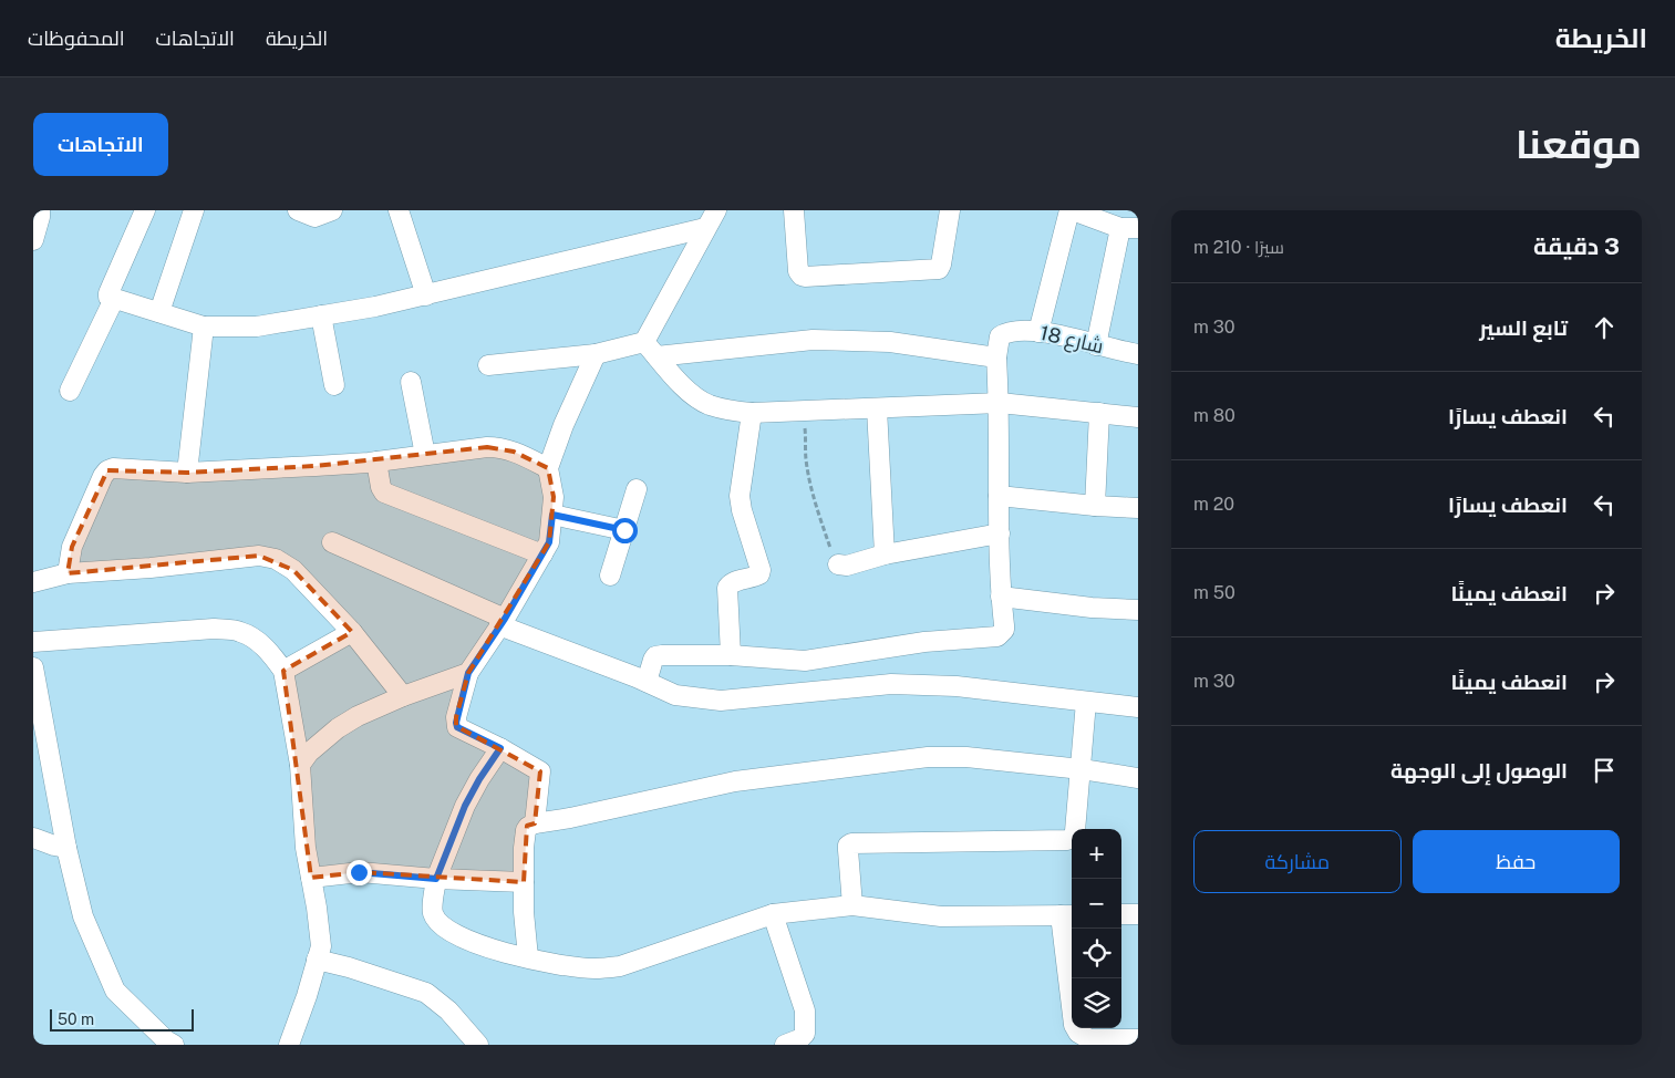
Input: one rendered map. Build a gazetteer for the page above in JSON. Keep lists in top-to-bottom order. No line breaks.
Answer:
{"streets":{"street":["شارع 18"]},"scale_bar":"50 m","page":{"header":"الخريطة","nav":["الخريطة","الاتجاهات","المحفوظات"],"title":"موقعنا","buttons":["الاتجاهات",["حفظ","مشاركة"]],"heading":["3 دقيقة","سيرًا · 210 m"],"list":[["تابع السير","30 m"],["انعطف يسارًا","80 m"],["انعطف يسارًا","20 m"],["انعطف يمينًا","50 m"],["انعطف يمينًا","30 m"],"الوصول إلى الوجهة"],"map_buttons":["+","−"],"scale":"50 m"}}
